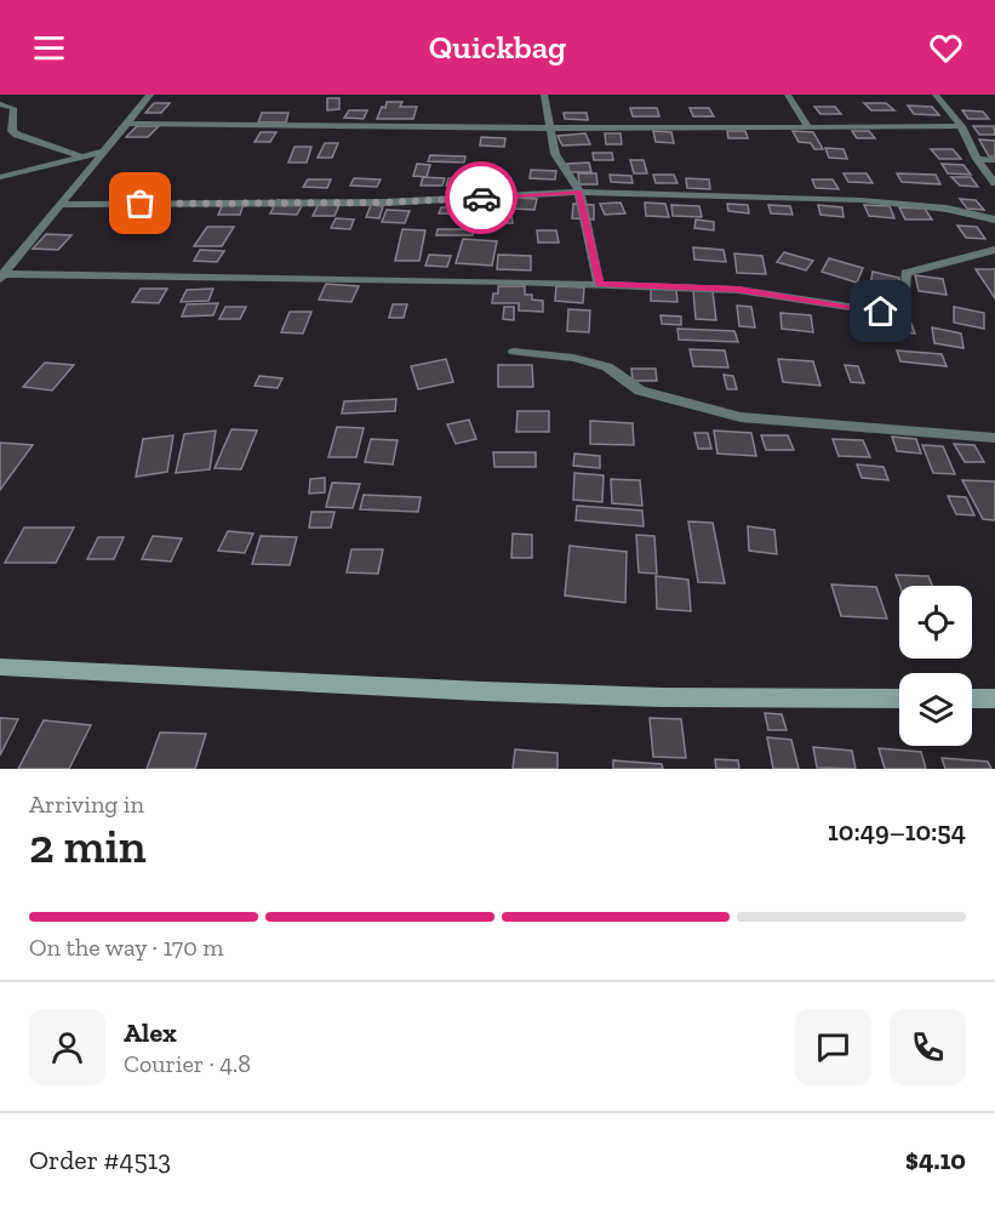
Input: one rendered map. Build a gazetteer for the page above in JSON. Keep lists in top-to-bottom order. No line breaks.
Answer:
{"page":{"header":"Quickbag","heading":["2 min","Arriving in","10:49–10:54"],"panel":["Alex","Courier · 4.8","Order #4513","$4.10"],"bar":"On the way · 170 m"}}
